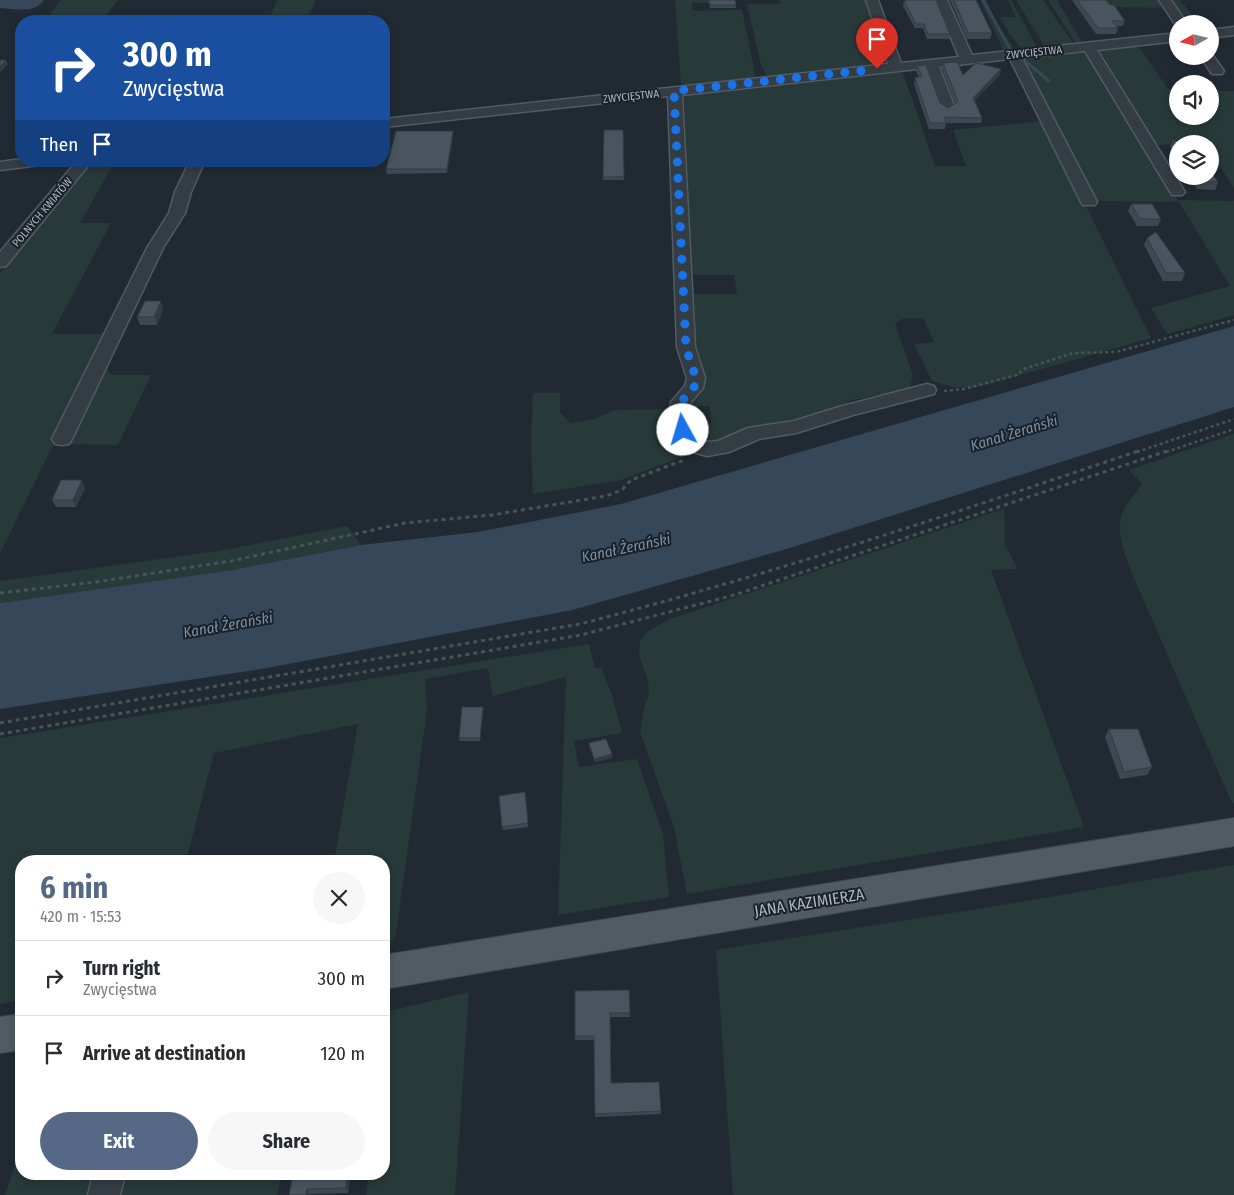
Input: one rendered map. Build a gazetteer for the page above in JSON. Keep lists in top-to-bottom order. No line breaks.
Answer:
{"streets":{"main road":["JANA KAZIMIERZA"],"street":["ZWYCIĘSTWA","POLNYCH KWIATÓW"]},"water":["Kanał Żerański"],"north":"left","page":{"turn":["300 m","Zwycięstwa"],"then":"Then","heading":["6 min","420 m · 15:53"],"list":[{"name":"Turn right","note":"Zwycięstwa","value":"300 m"},{"name":"Arrive at destination","value":"120 m"}],"buttons":["Exit","Share"]}}
